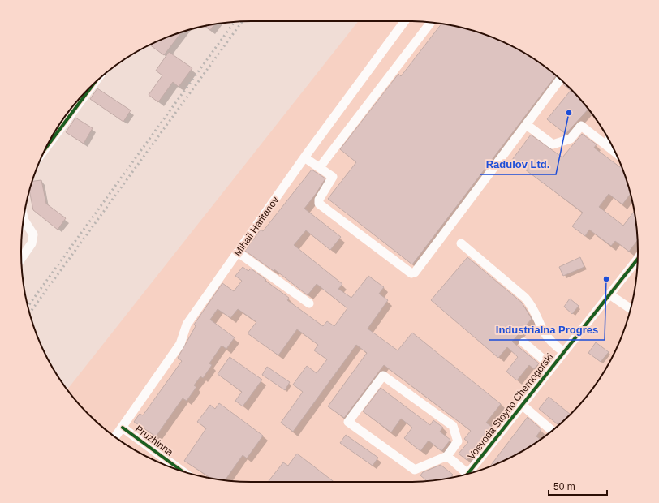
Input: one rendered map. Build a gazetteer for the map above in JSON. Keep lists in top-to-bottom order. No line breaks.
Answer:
{"streets":{"street":["Mihail Haritanov","Voevoda Stoyno Chernogorski","Pruzhinna"]},"crossings":[["Mihail Haritanov","Pruzhinna"]],"places":["Radulov Ltd.","Industrialna Progres"],"scale_bar":"50 m"}
